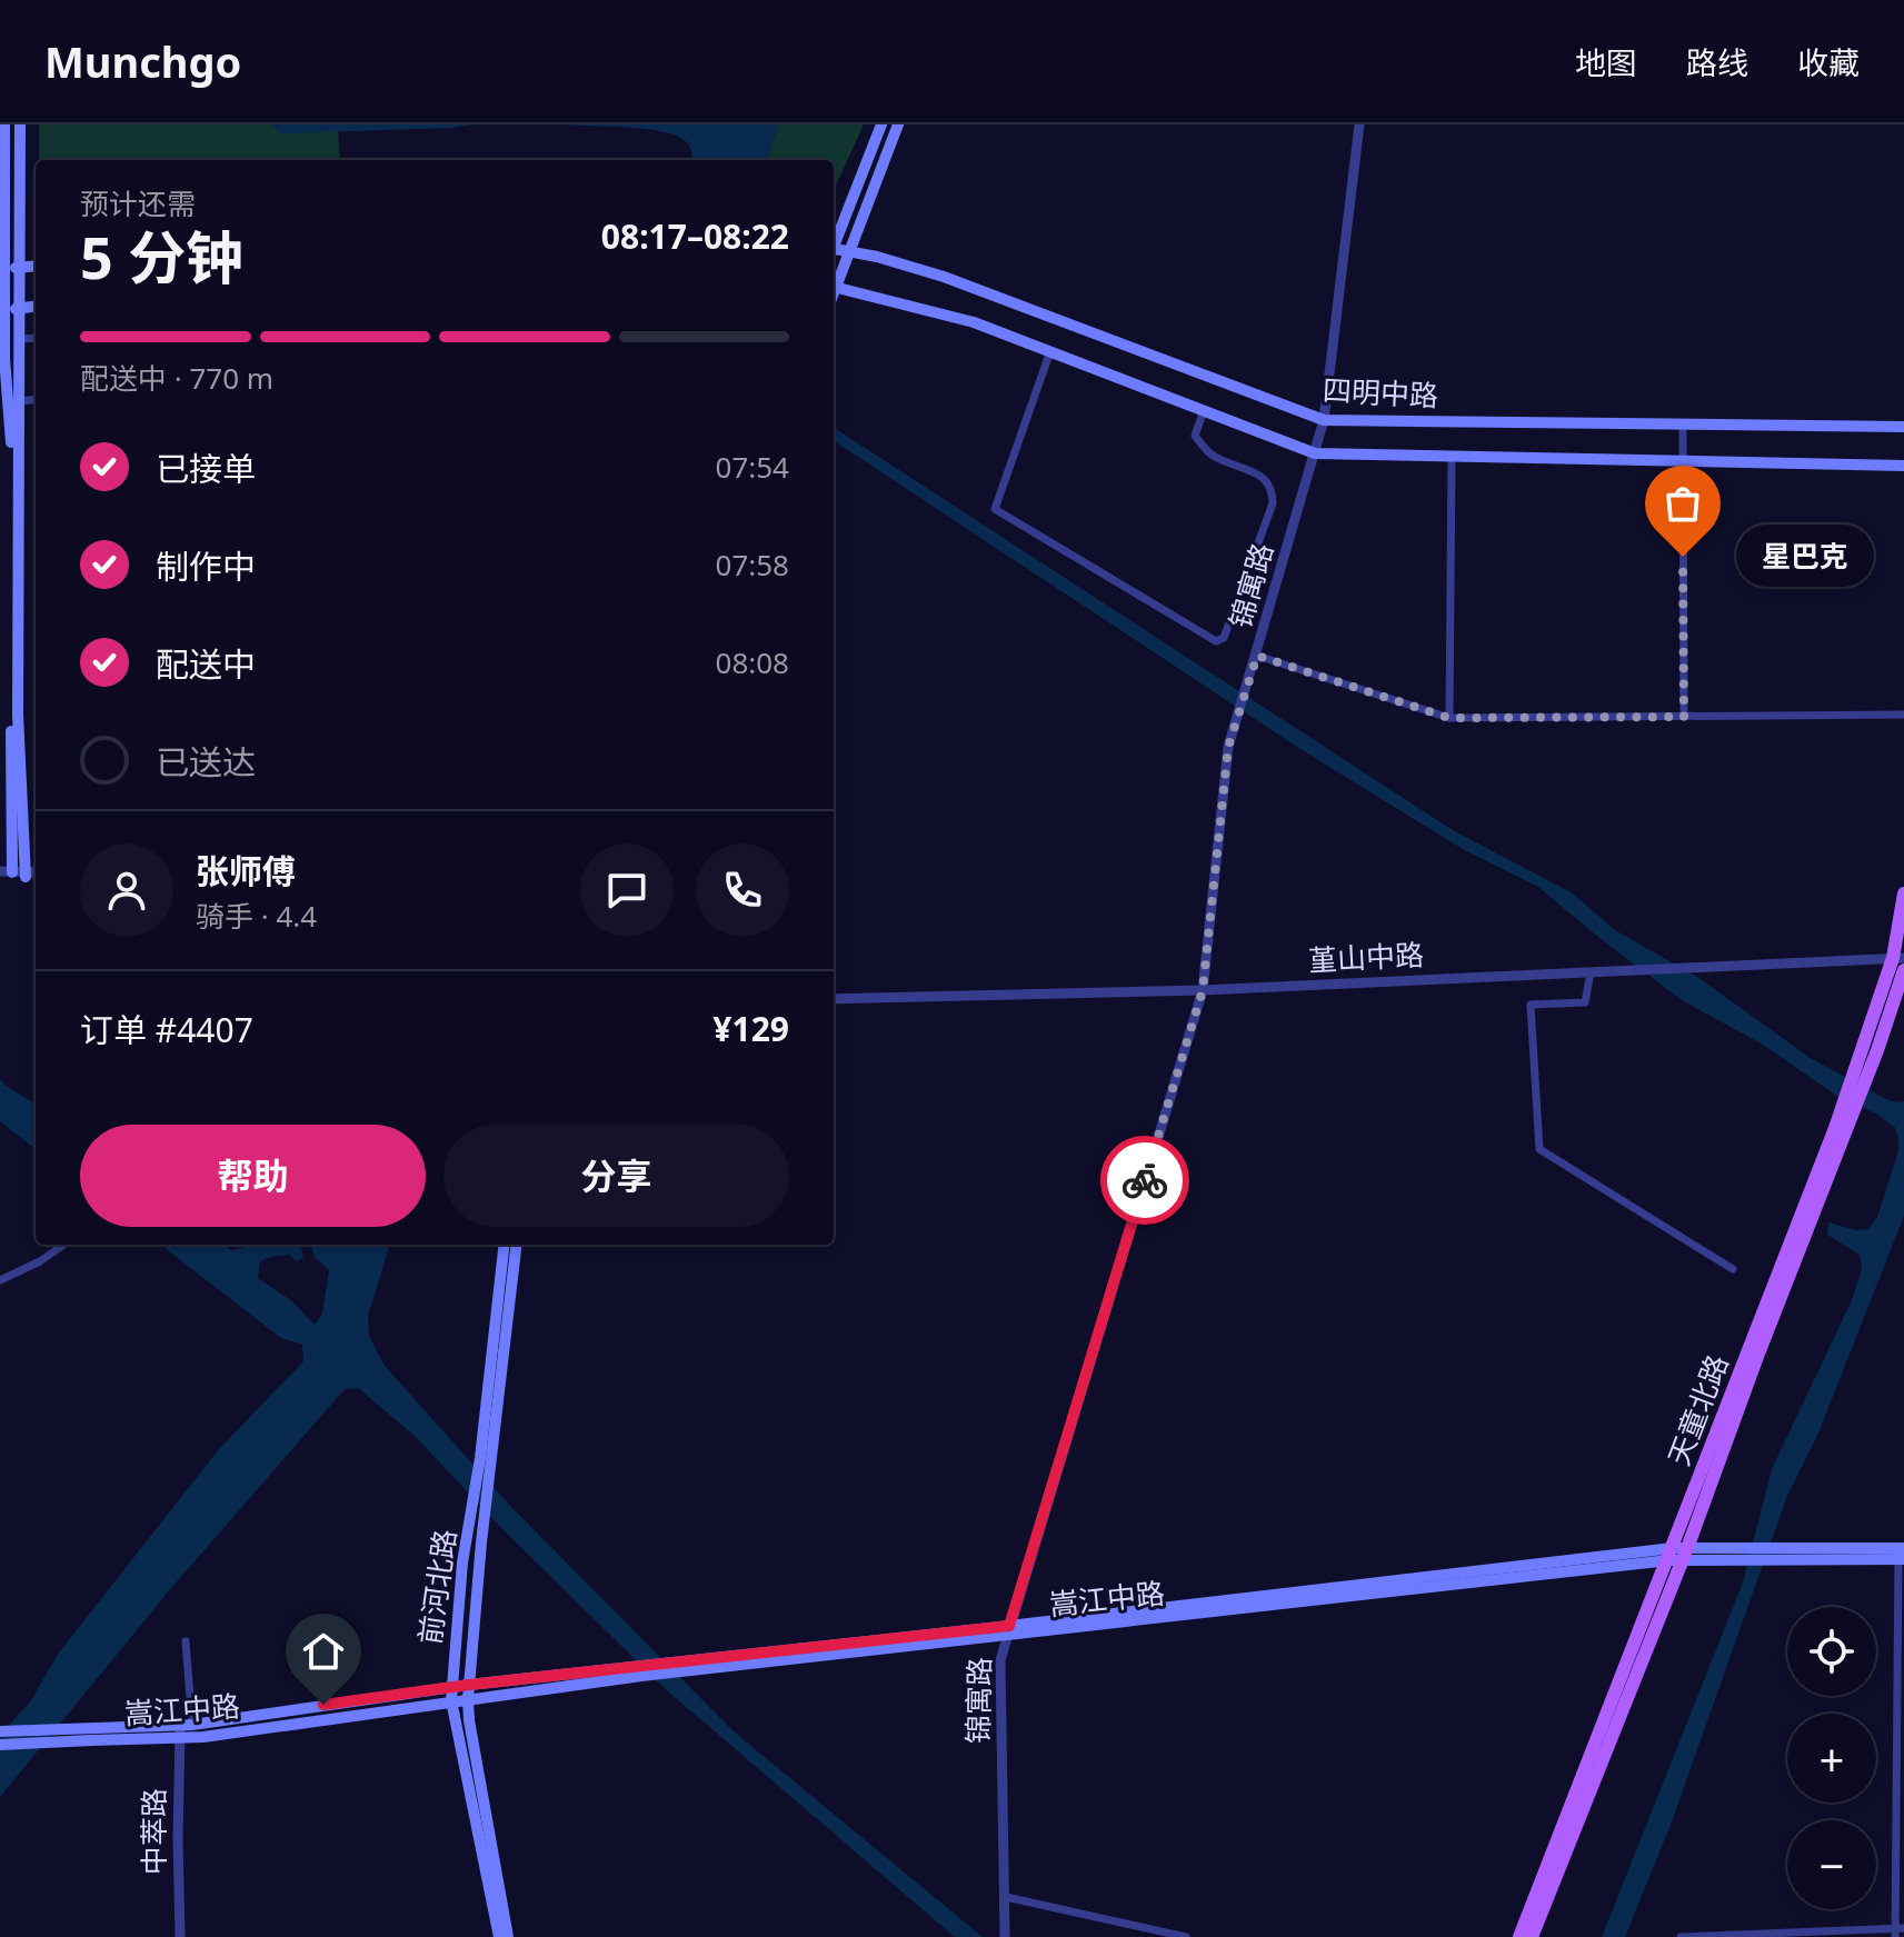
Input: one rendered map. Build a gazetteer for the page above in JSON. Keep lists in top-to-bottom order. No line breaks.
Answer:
{"streets":{"main road":["四明中路","天童北路","前河北路","嵩江中路"],"street":["锦寓路","堇山中路","中萃路"]},"crossings":[["四明中路","锦寓路"],["锦寓路","堇山中路"],["锦寓路","嵩江中路"],["堇山中路","天童北路"],["天童北路","嵩江中路"],["前河北路","嵩江中路"],["嵩江中路","中萃路"]],"places":["星巴克"],"page":{"header":"Munchgo","nav":["地图","路线","收藏"],"heading":["5 分钟","预计还需","08:17–08:22"],"panel":["张师傅","骑手 · 4.4","订单 #4407","¥129"],"bar":"配送中 · 770 m","list":[["已接单","07:54"],["制作中","07:58"],["配送中","08:08"],"已送达"],"bubble":"星巴克","buttons":["帮助","分享"],"map_buttons":["+","−"]}}
